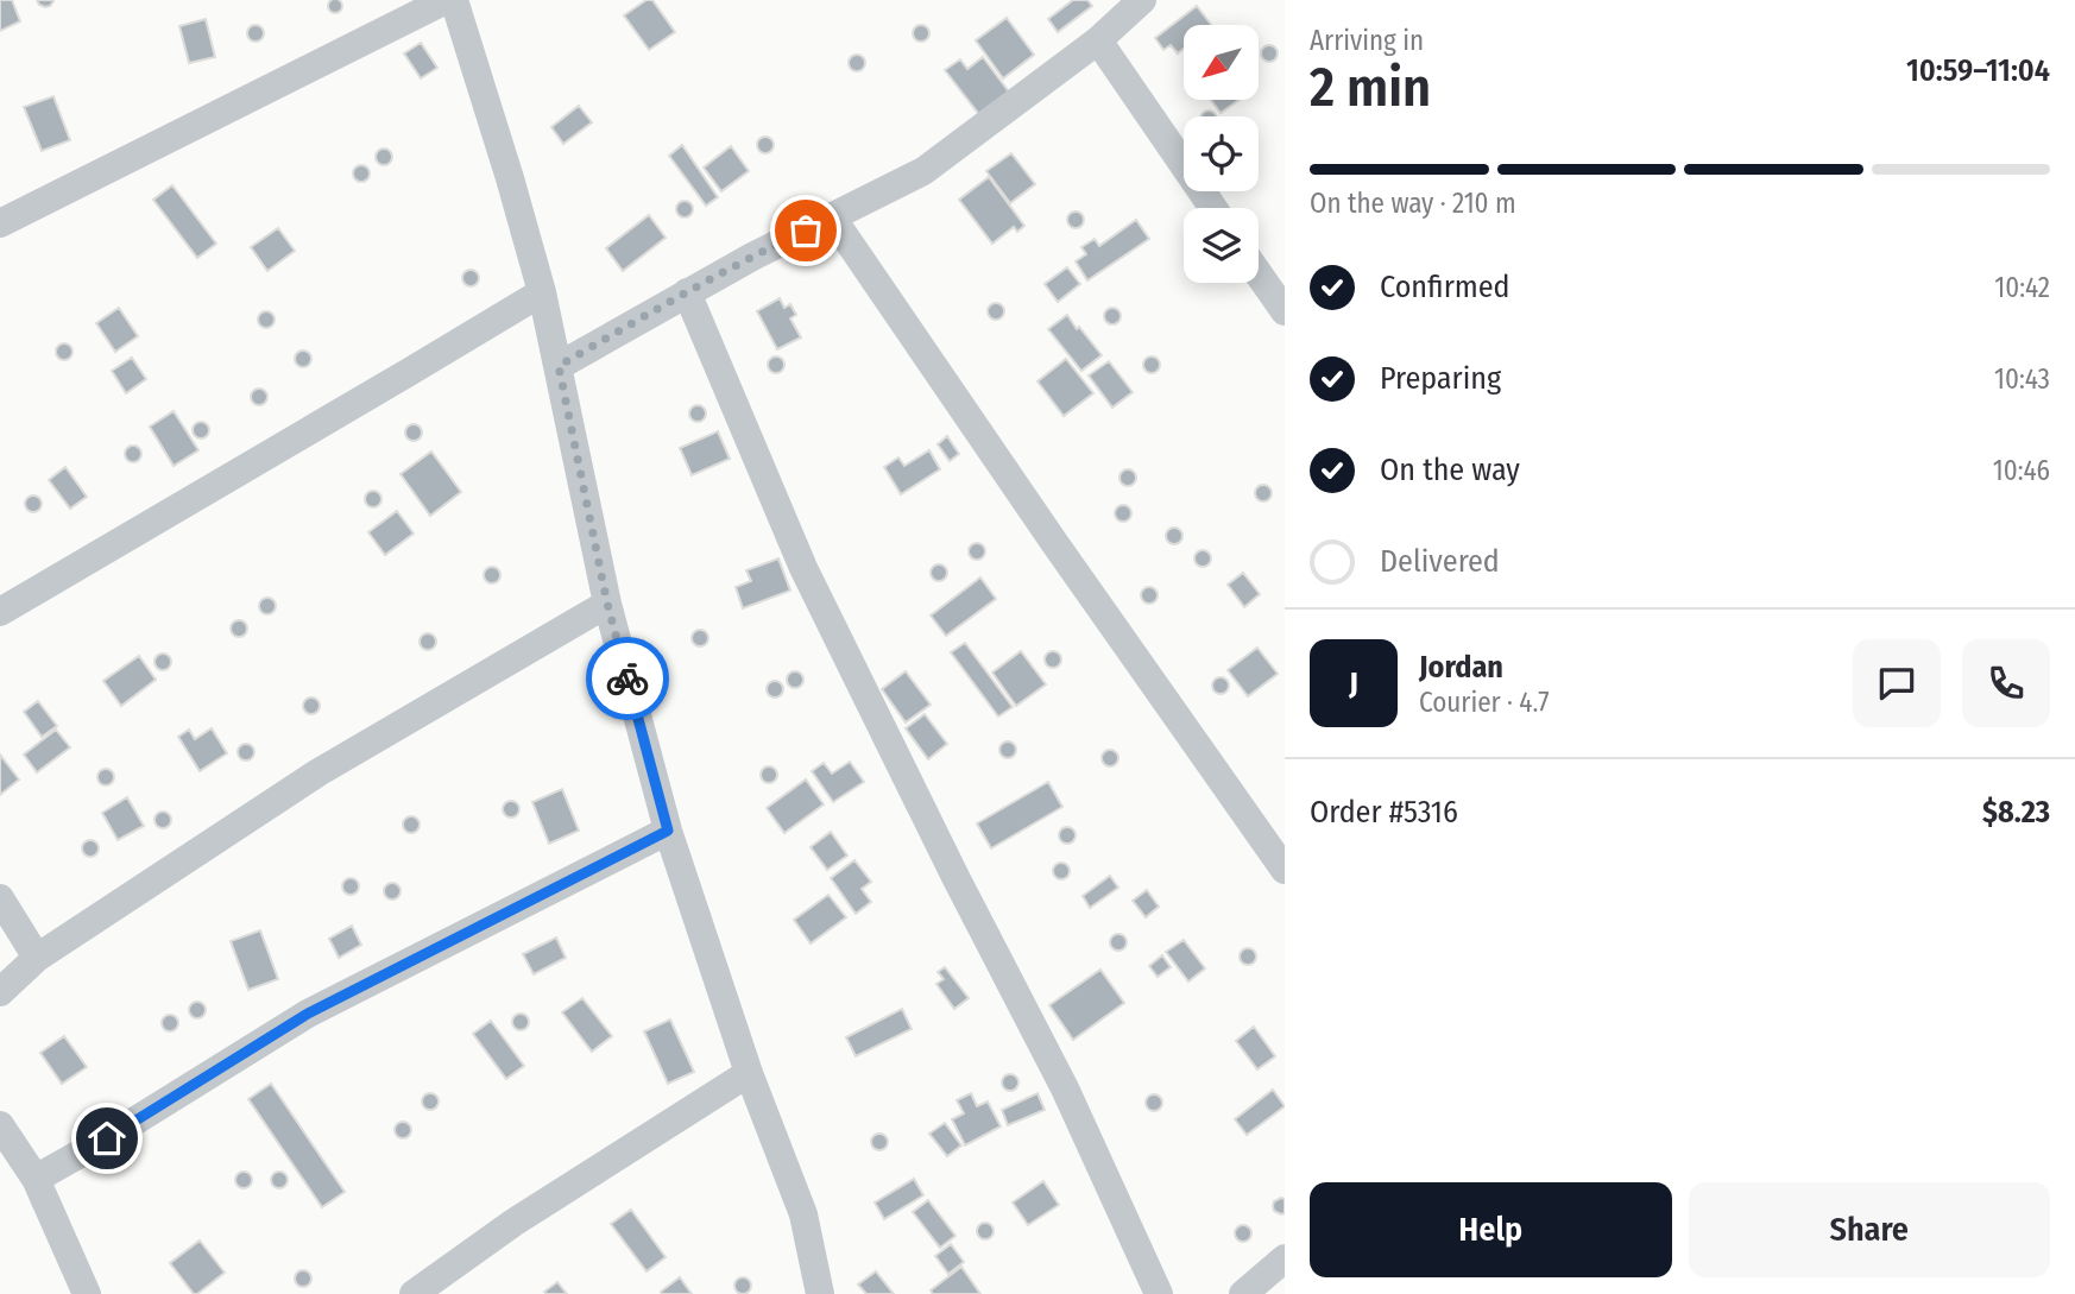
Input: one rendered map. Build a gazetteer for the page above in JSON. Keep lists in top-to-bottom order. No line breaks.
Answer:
{"north":"bottom left","page":{"heading":["2 min","Arriving in","10:59–11:04"],"panel":["Jordan","Courier · 4.7","Order #5316","$8.23"],"bar":"On the way · 210 m","list":[["Confirmed","10:42"],["Preparing","10:43"],["On the way","10:46"],"Delivered"],"round":"J","buttons":["Help","Share"]}}
